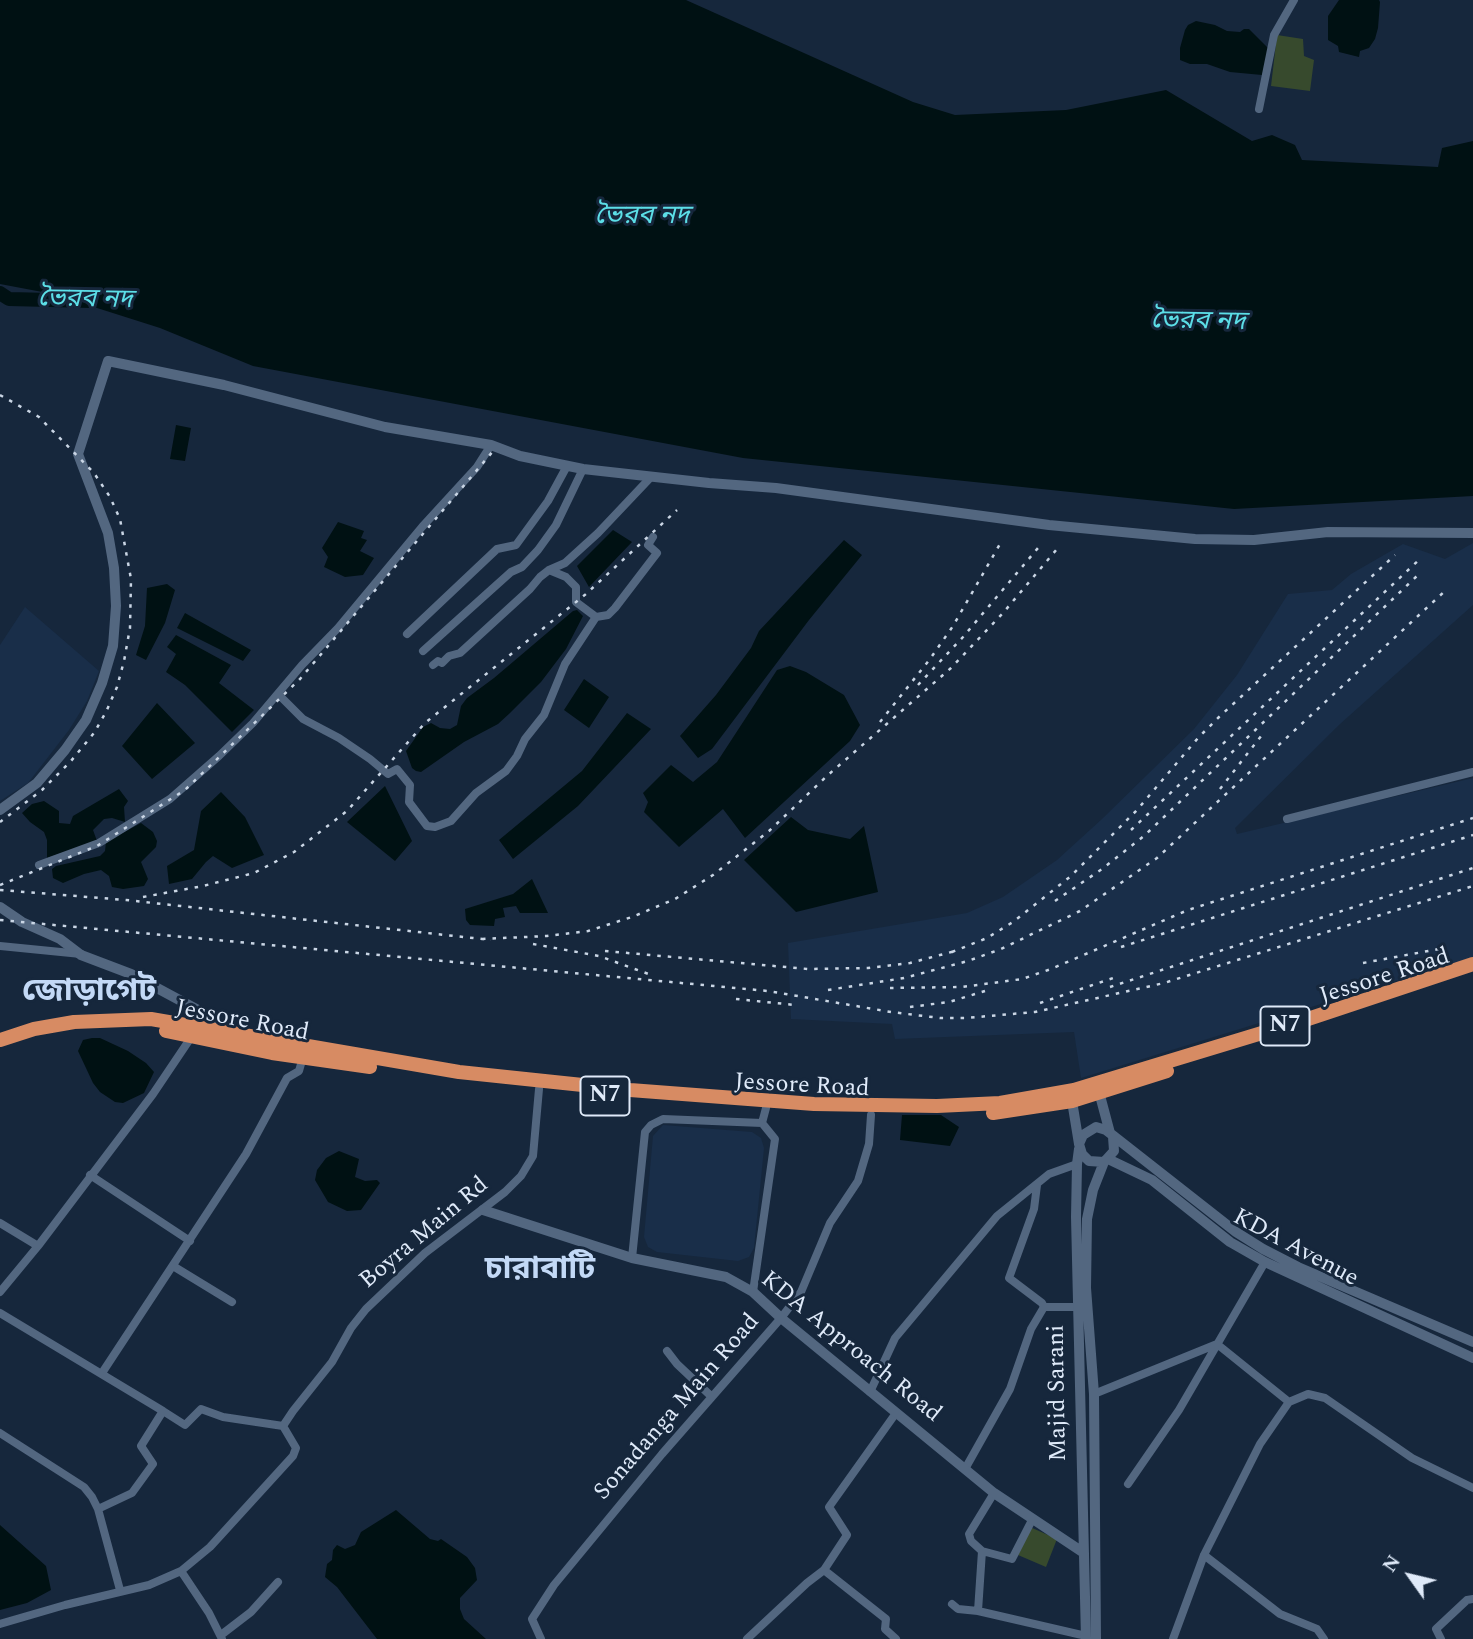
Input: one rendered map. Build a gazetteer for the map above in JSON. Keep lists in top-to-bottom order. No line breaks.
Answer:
{"streets":{"highway":["Jessore Road","N7"],"street":["Boyra Main Rd","KDA Avenue","KDA Approach Road","Majid Sarani","Sonadanga Main Road"]},"crossings":[["Jessore Road","N7"],["Jessore Road","Boyra Main Rd"],["Jessore Road","Majid Sarani"],["Jessore Road","Sonadanga Main Road"],["Boyra Main Rd","KDA Approach Road"],["KDA Avenue","Majid Sarani"],["KDA Approach Road","Majid Sarani"],["KDA Approach Road","Sonadanga Main Road"]],"districts":["জোড়াগেট","চারাবাটি"],"water":["ভৈরব নদ"],"north":"top left"}
